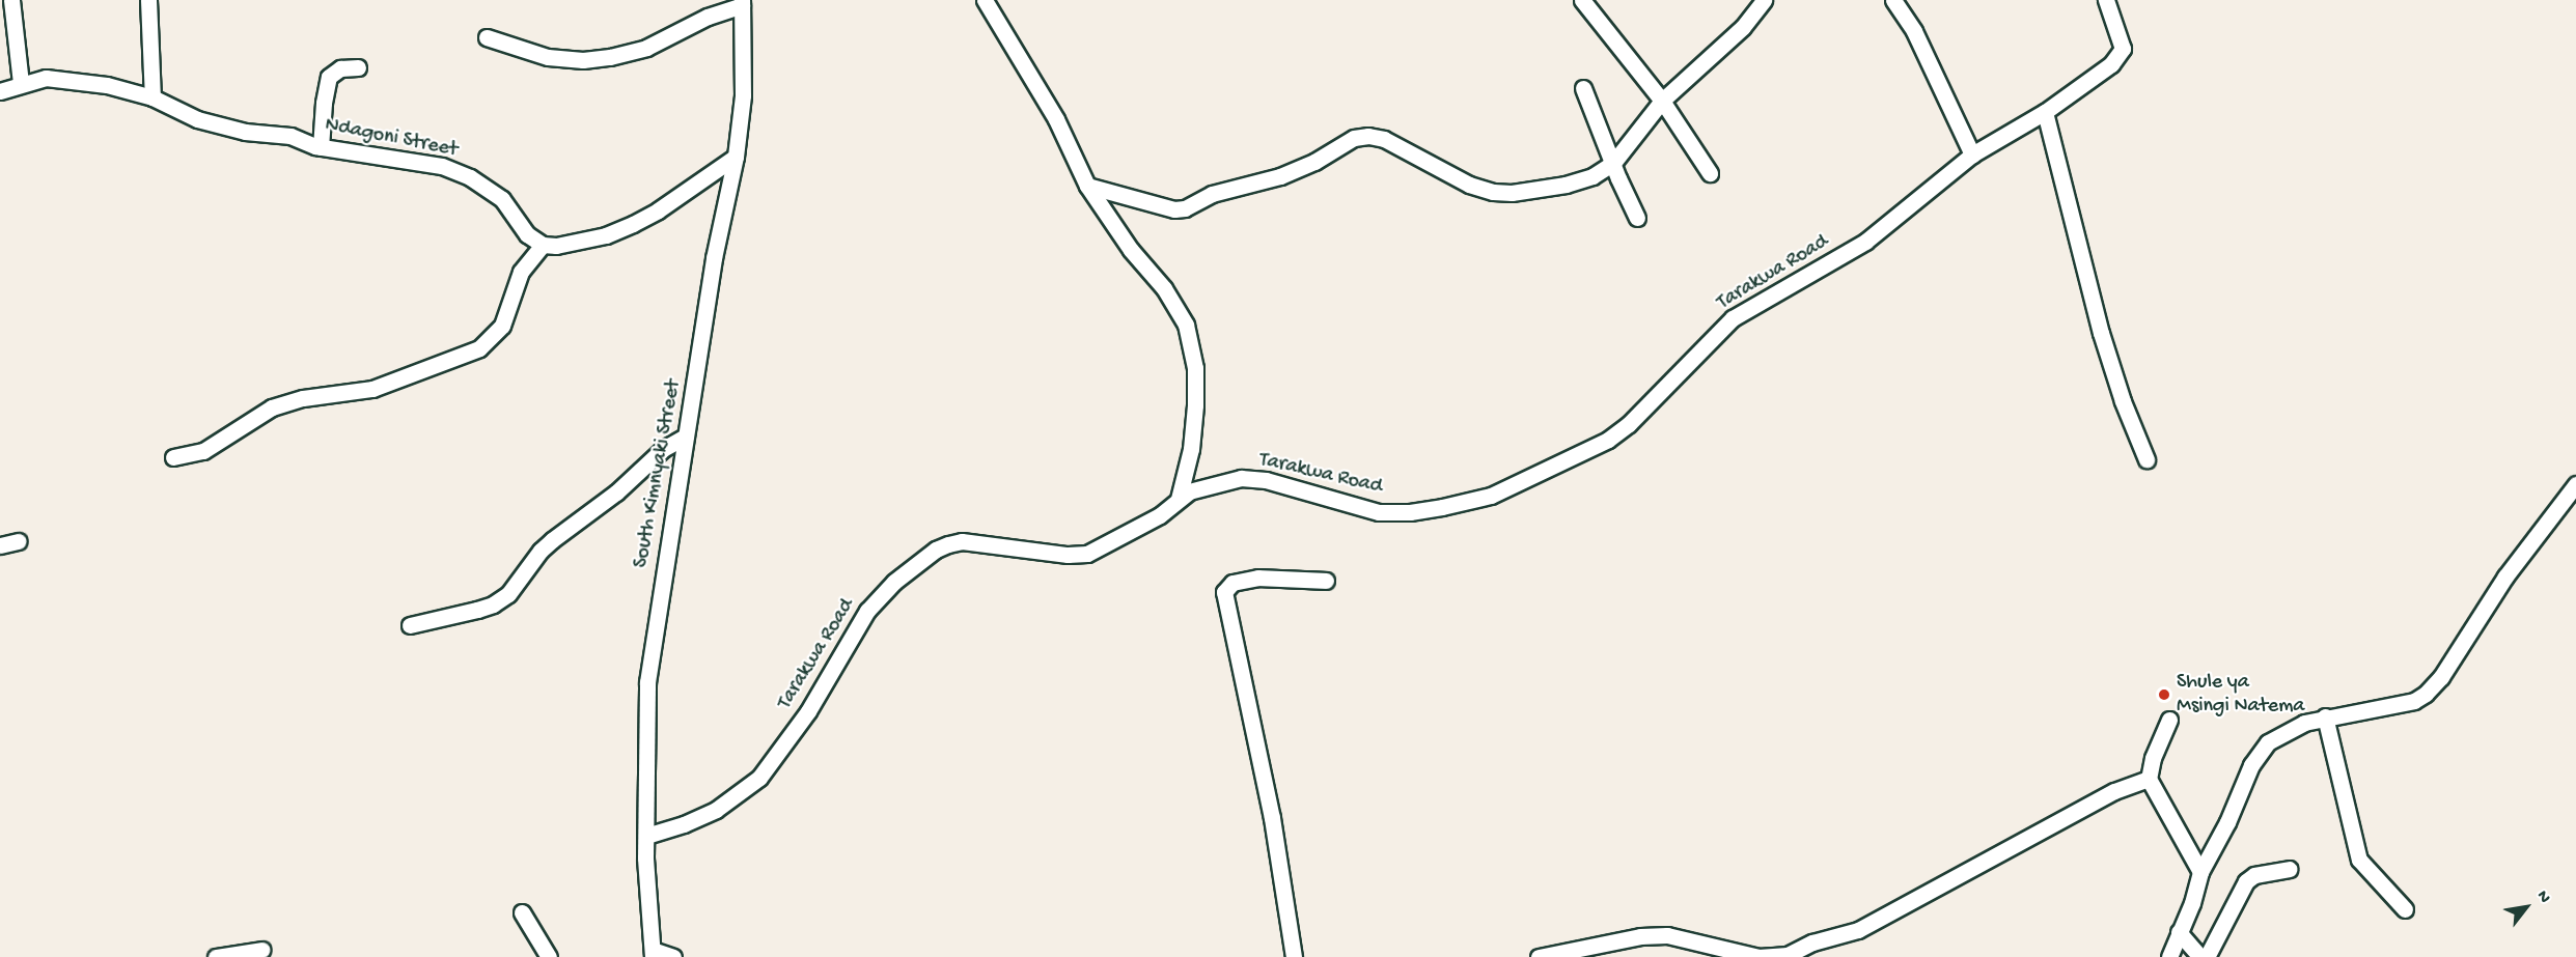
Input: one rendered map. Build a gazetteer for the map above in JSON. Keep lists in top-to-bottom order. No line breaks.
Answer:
{"streets":{"street":["Ndagoni Street","Tarakwa Road","South Kimnyaki Street"]},"crossings":[["Tarakwa Road","South Kimnyaki Street"]],"places":["Shule ya Msingi Natema"],"north":"top right"}
